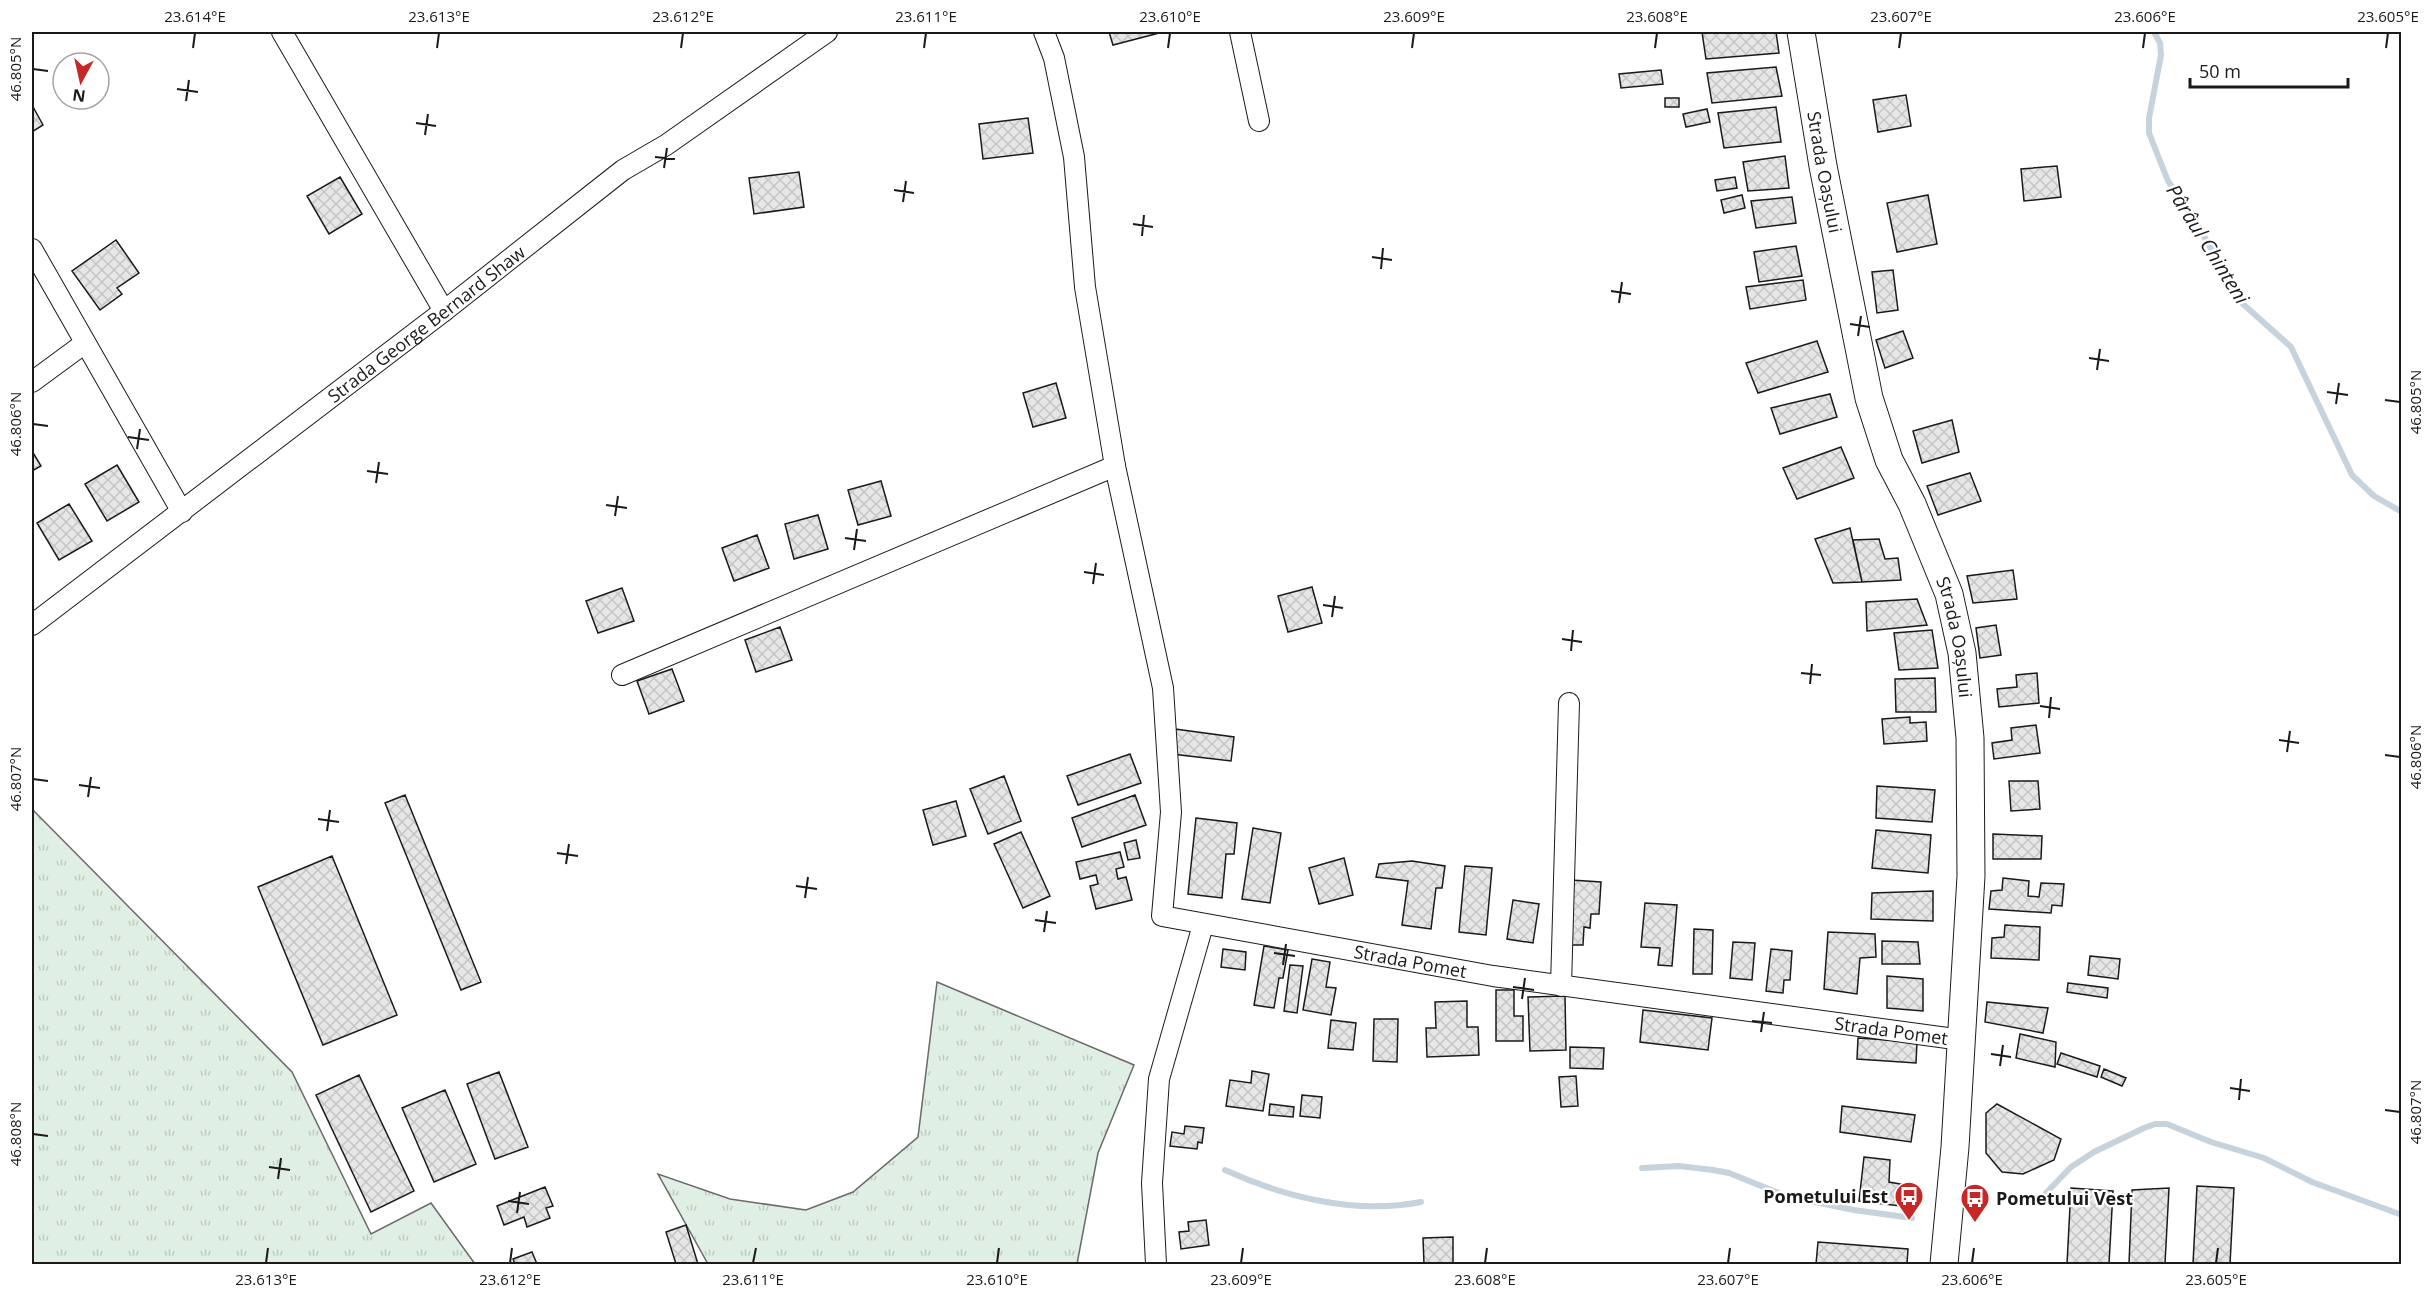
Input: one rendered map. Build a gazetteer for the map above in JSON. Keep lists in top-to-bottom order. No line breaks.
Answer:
{"streets":{"main road":["Strada Oașului"],"street":["Strada George Bernard Shaw","Strada Pomet"]},"crossings":[["Strada Oașului","Strada Pomet"]],"water":["Pârâul Chinteni"],"places":{"bus stop":["Pometului Est","Pometului Vest"]},"scale_bar":"50 m","north":"bottom","coordinates":["23.614°E","23.613°E","23.612°E","23.611°E","23.610°E","23.609°E","23.608°E","23.607°E","23.606°E","23.605°E","46.805°N","46.806°N","46.807°N","46.808°N"]}
